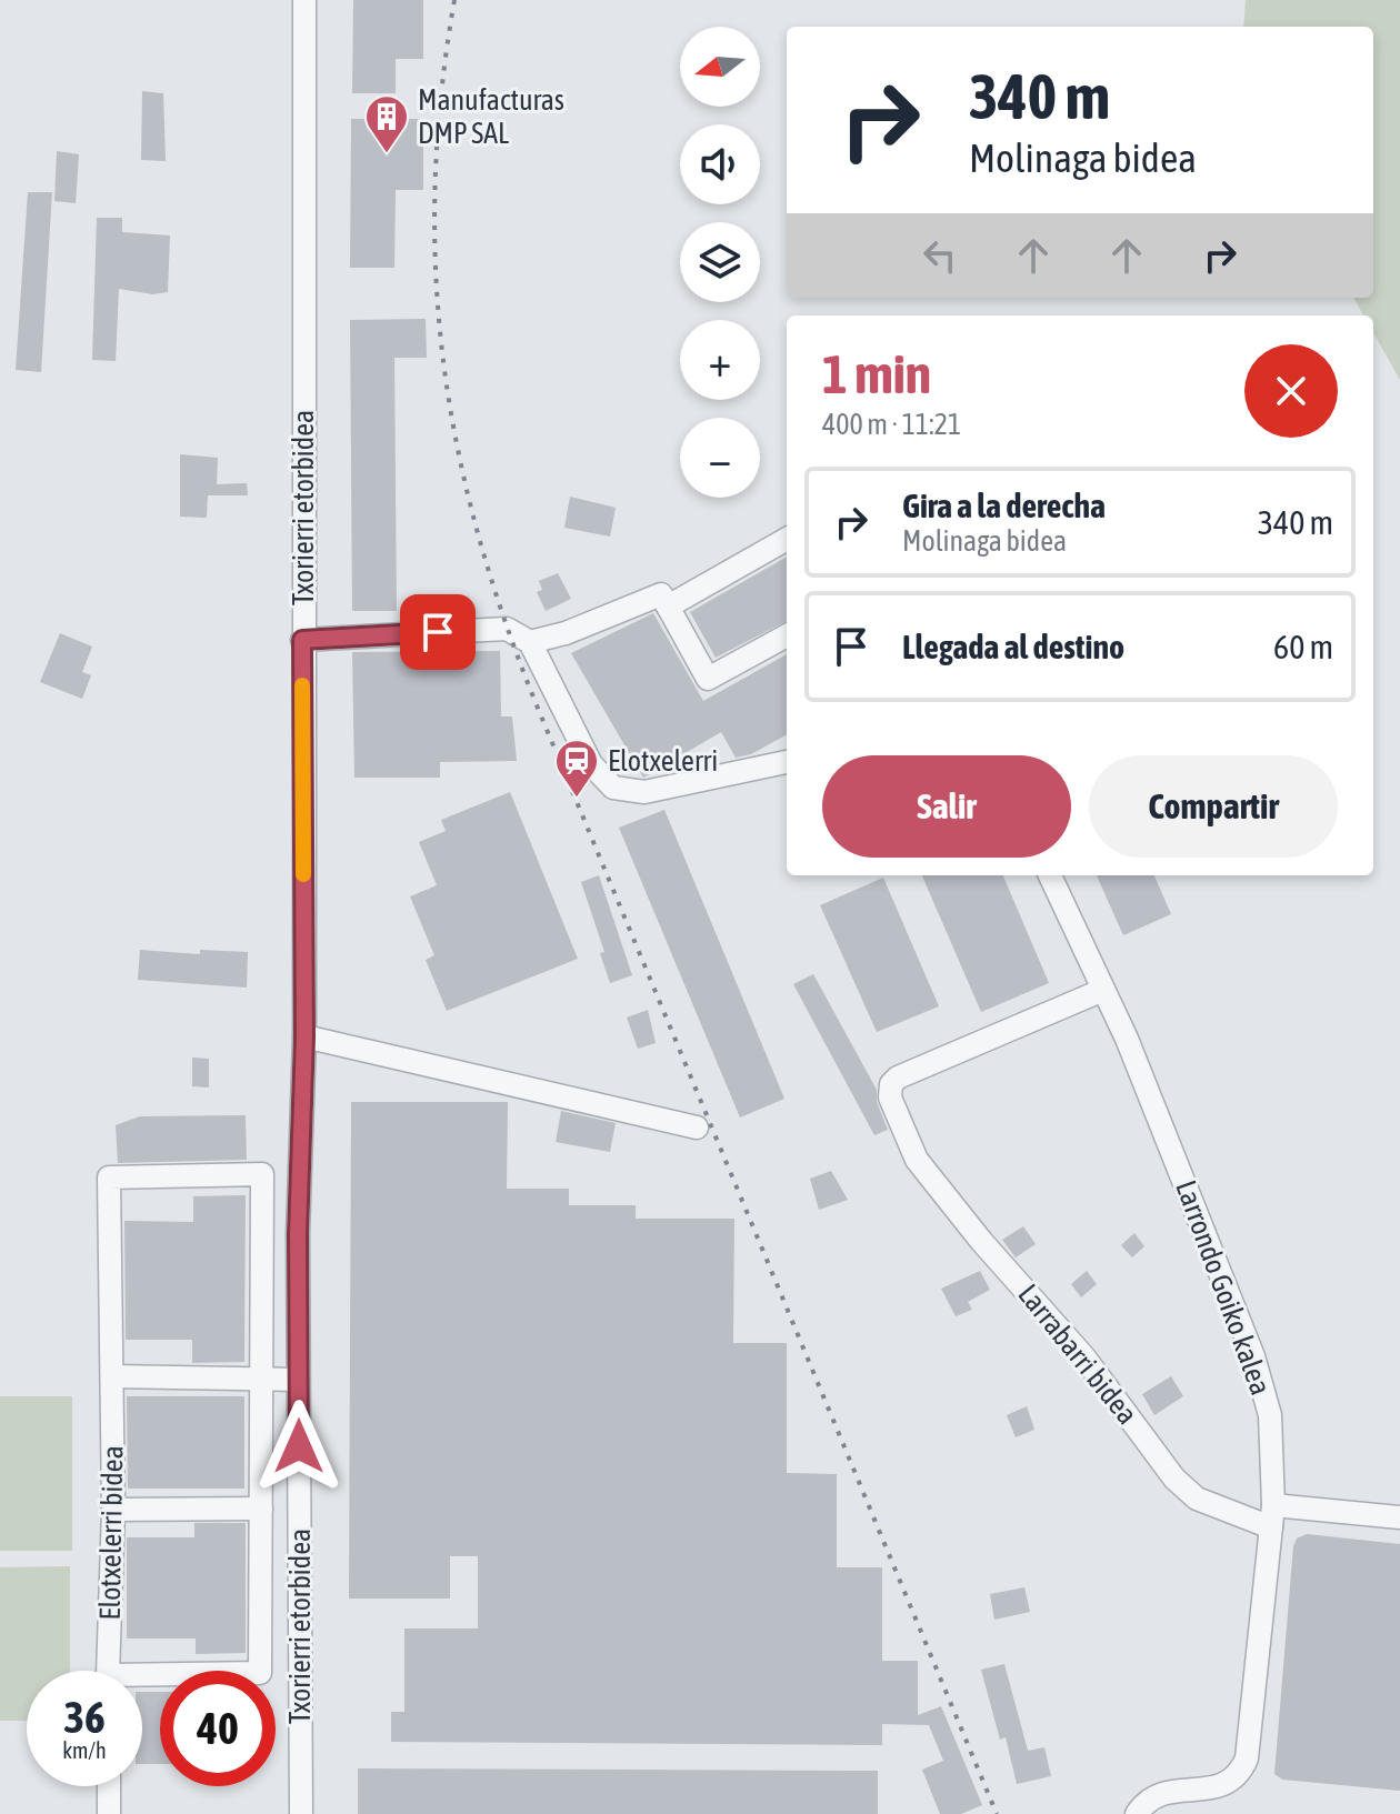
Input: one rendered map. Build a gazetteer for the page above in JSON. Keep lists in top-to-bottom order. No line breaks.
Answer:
{"streets":{"street":["Txorierri etorbidea","Larrondo Goiko kalea","Larrabarri bidea","Elotxelerri bidea"]},"crossings":[["Larrondo Goiko kalea","Larrabarri bidea"]],"places":{"building":["Manufacturas DMP SAL"],"station":["Elotxelerri"]},"north":"left","page":{"map_buttons":["+","−"],"turn":["340 m","Molinaga bidea"],"heading":["1 min","400 m · 11:21"],"list":[{"name":"Gira a la derecha","note":"Molinaga bidea","value":"340 m"},{"name":"Llegada al destino","value":"60 m"}],"buttons":["Salir","Compartir"],"speed":"36 km/h","limit":"40"}}
